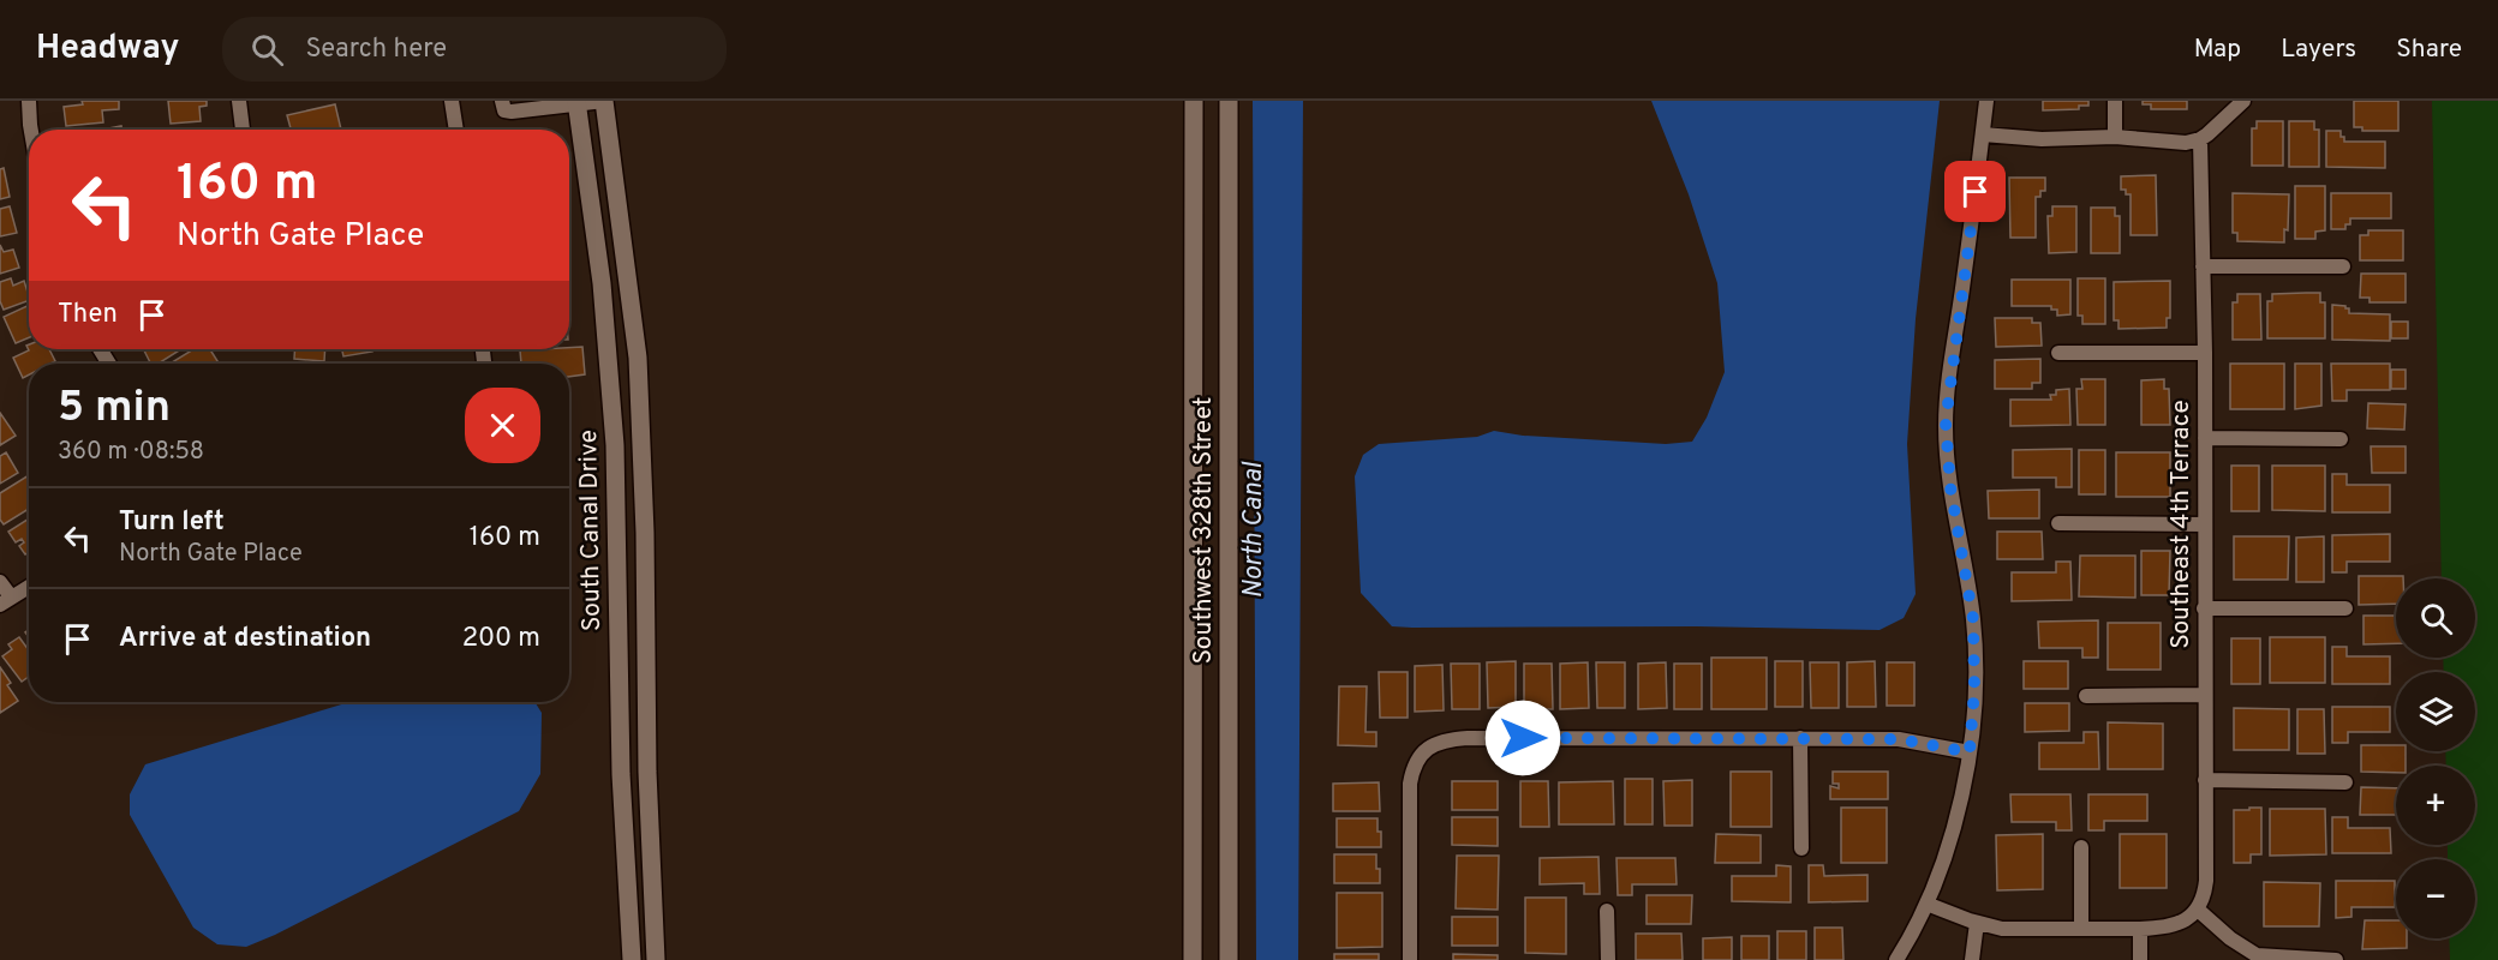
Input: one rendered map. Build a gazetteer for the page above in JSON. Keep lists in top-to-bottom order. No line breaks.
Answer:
{"streets":{"street":["Southeast 4th Terrace","South Canal Drive","Southwest 328th Street"]},"water":["North Canal"],"page":{"header":"Headway","search":"Search here","nav":["Map","Layers","Share"],"turn":["160 m","North Gate Place"],"then":"Then","heading":["5 min","360 m · 08:58"],"list":[{"name":"Turn left","note":"North Gate Place","value":"160 m"},{"name":"Arrive at destination","value":"200 m"}],"map_buttons":["+","−"]}}
